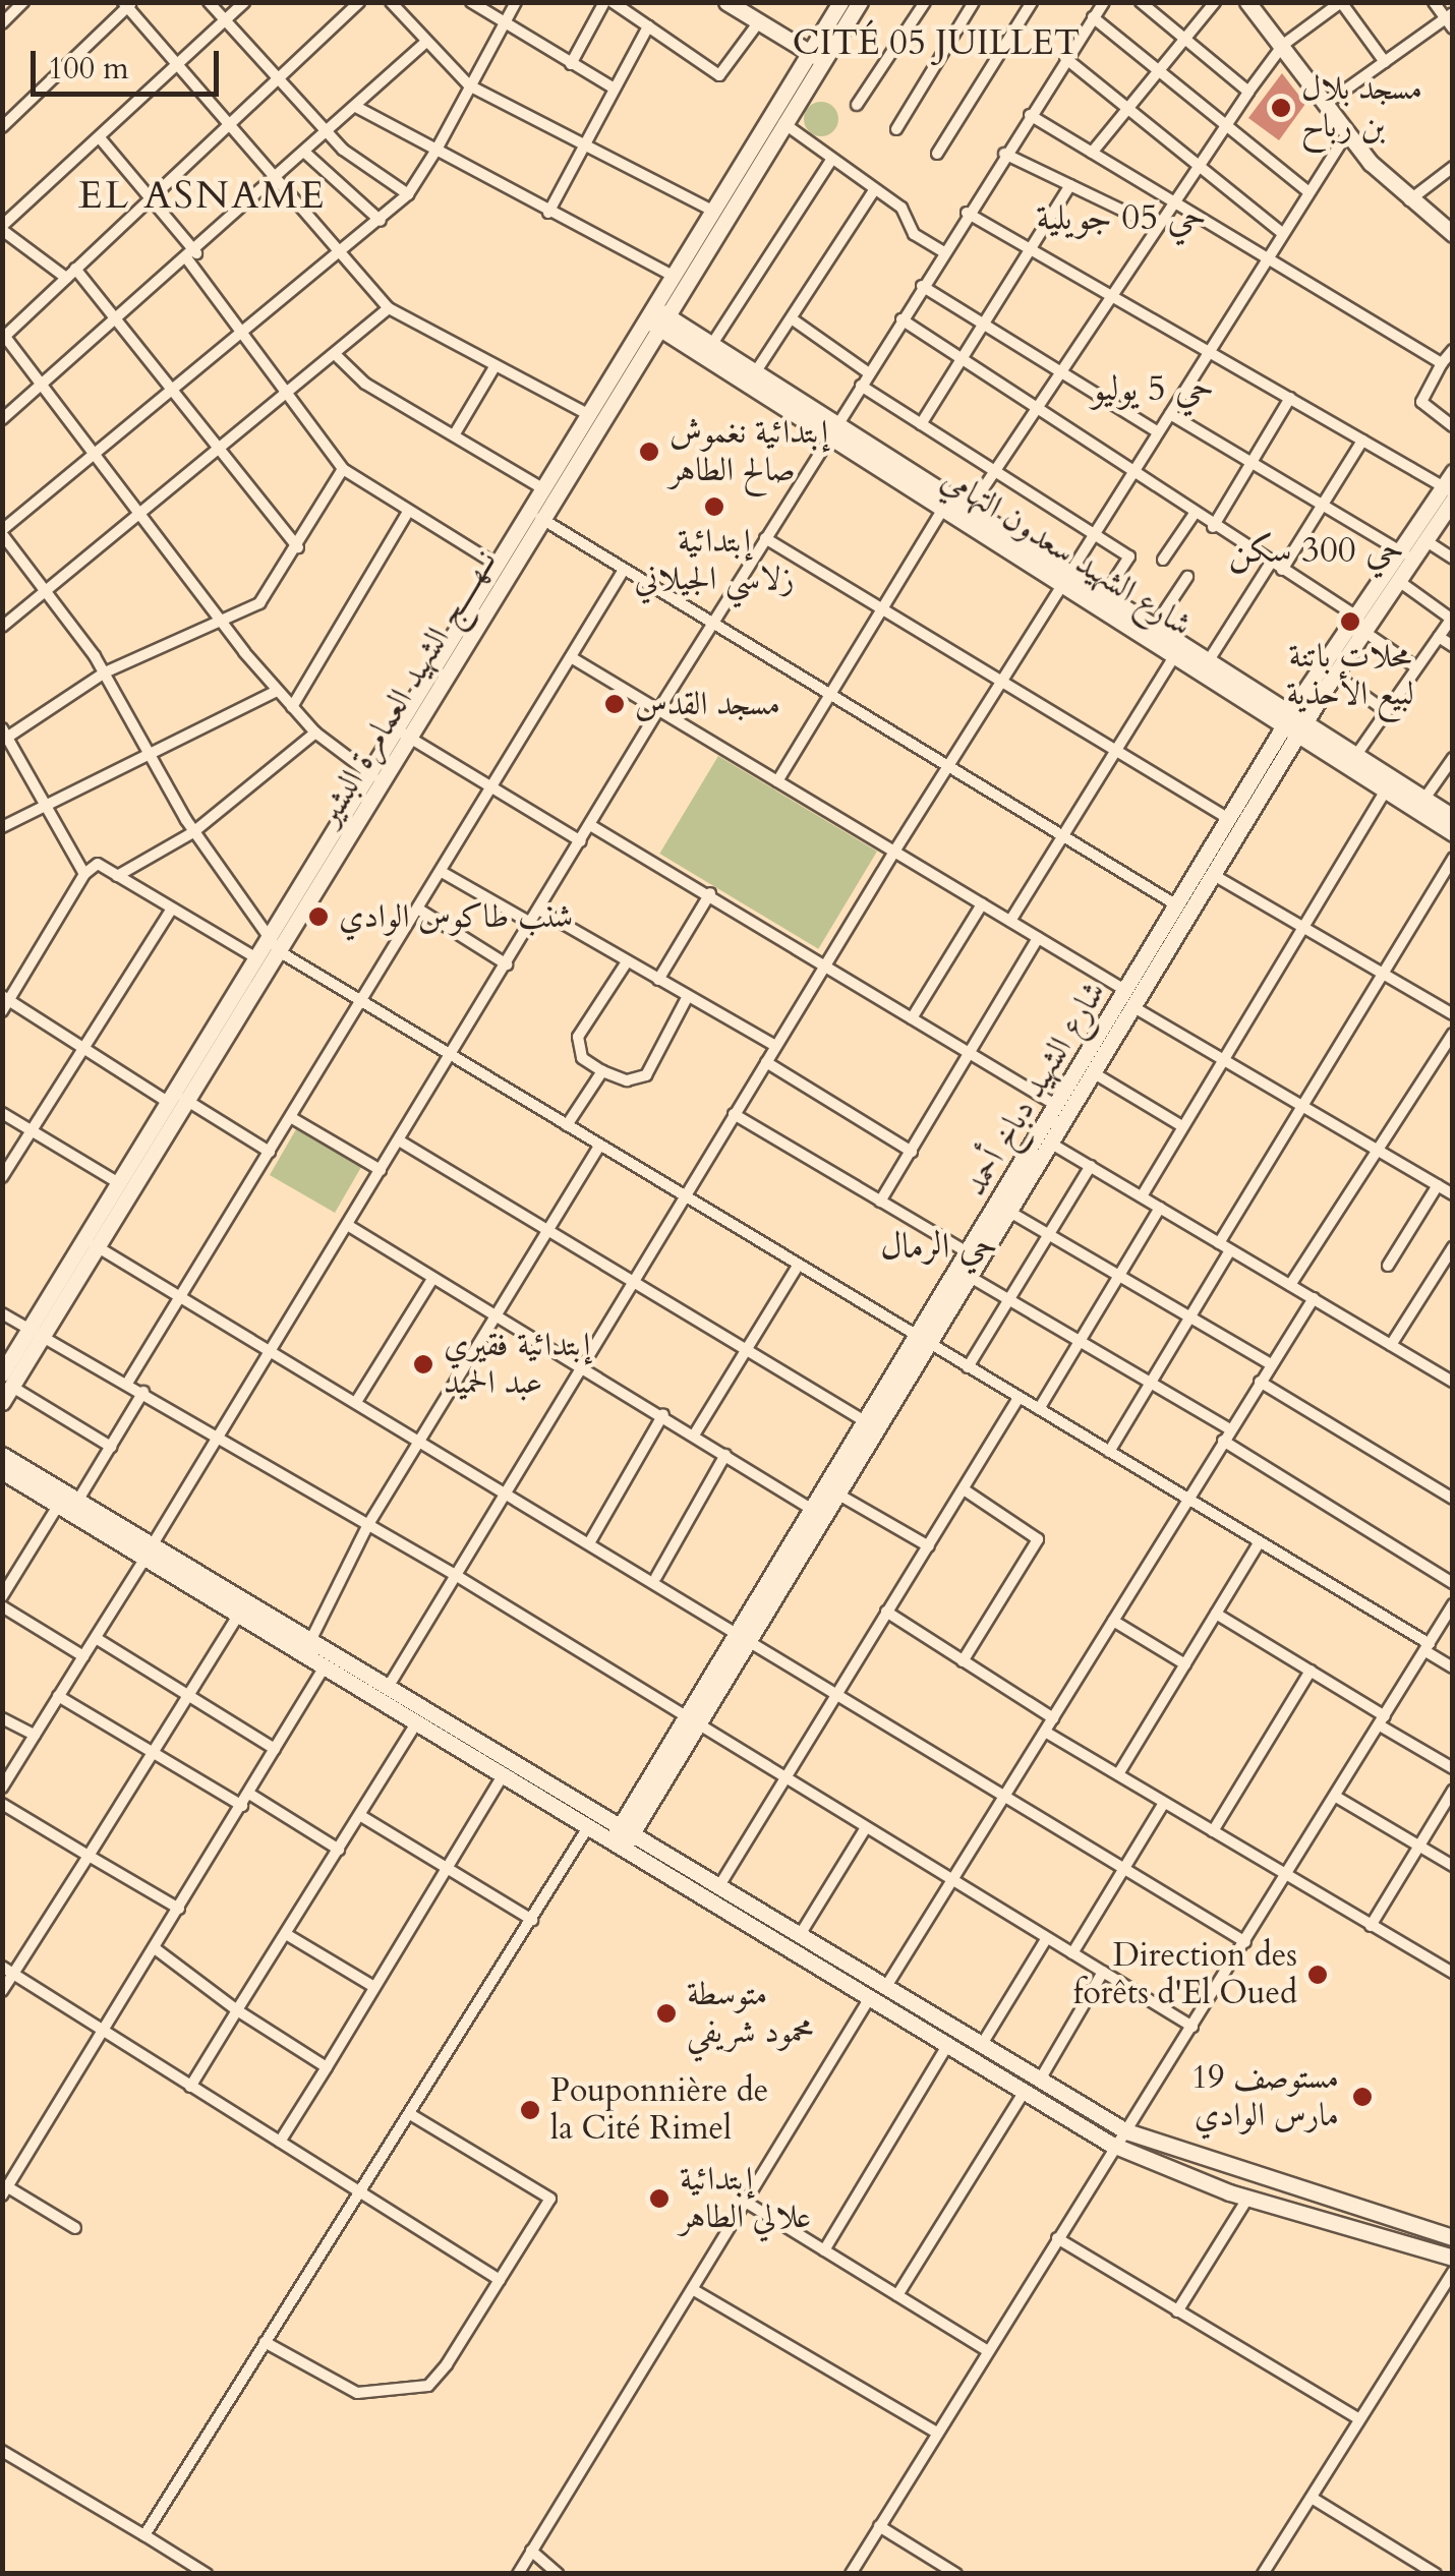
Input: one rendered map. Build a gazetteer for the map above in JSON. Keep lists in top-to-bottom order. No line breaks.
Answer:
{"streets":{"main road":["شارع الشهيد سعدون التهامي","نــهـــــج الشهيد العمامرة البشير","شارع الشهيد دباخ أحمد"]},"crossings":[["شارع الشهيد سعدون التهامي","نــهـــــج الشهيد العمامرة البشير"],["شارع الشهيد سعدون التهامي","شارع الشهيد دباخ أحمد"]],"districts":["CITÉ 05 JUILLET","EL ASNAME","حي 05 جويلية","حي 5 يوليو","حي 300 سكن","حي الرمال"],"places":["مسجد بلال بن رباح","إبتدائية نغموش صالح الطاهر","إبتدائية زلاسي الجيلاني","محلات باتنة لبيع الأحذية","مسجد القدس","شنب طاكوس الوادي","إبتدائية فقيري عبد الحميد","Direction des forêts d'El Oued","متوسطة محمود شريفي","مستوصف 19 مارس الوادي","Pouponnière de la Cité Rimel","إبتدائية علالي الطاهر"],"scale_bar":"100 m"}
